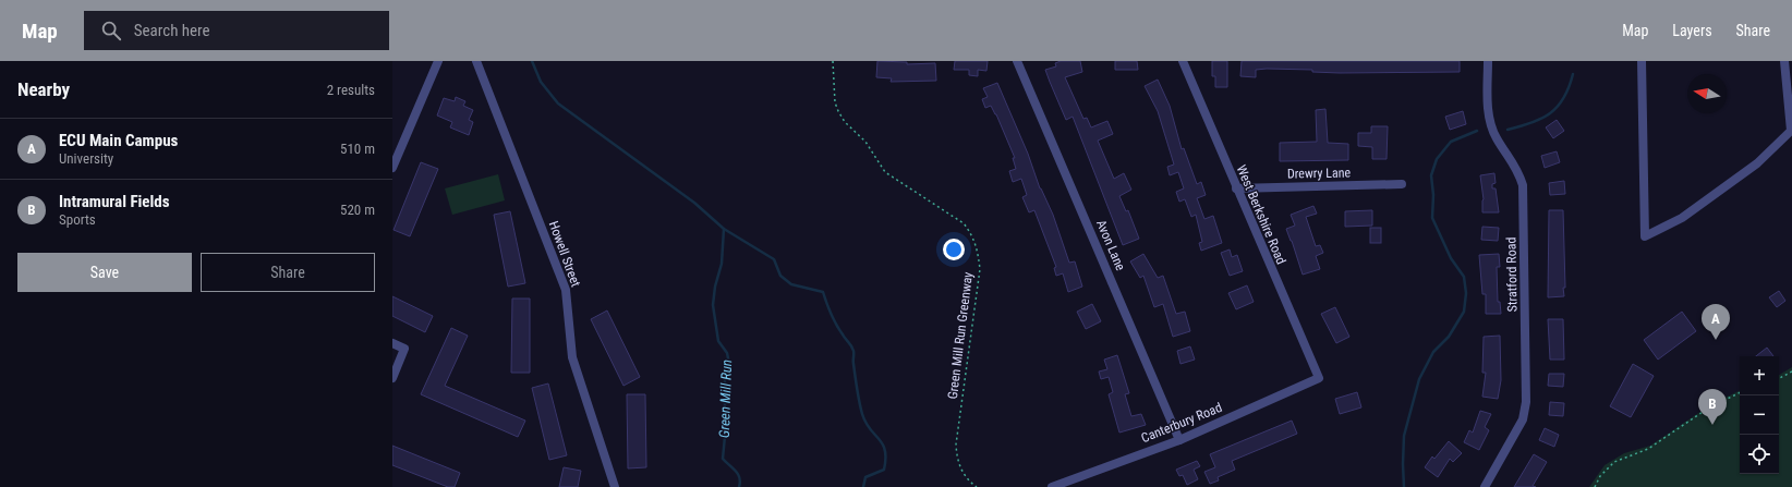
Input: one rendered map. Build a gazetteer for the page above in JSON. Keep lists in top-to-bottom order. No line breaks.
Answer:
{"streets":{"street":["Drewry Lane","West Berkshire Road","Avon Lane","Howell Street","Stratford Road","Canterbury Road"],"path":["Green Mill Run Greenway"]},"crossings":[["Drewry Lane","West Berkshire Road"],["West Berkshire Road","Canterbury Road"],["Avon Lane","Canterbury Road"]],"water":["Green Mill Run"],"north":"left","page":{"header":"Map","search":"Search here","nav":["Map","Layers","Share"],"heading":["Nearby","2 results"],"list":[{"mark":"A","name":"ECU Main Campus","note":"University","value":"510 m"},{"mark":"B","name":"Intramural Fields","note":"Sports","value":"520 m"}],"buttons":["Save","Share"],"pins":["A","B"],"map_buttons":["+","−"]}}
